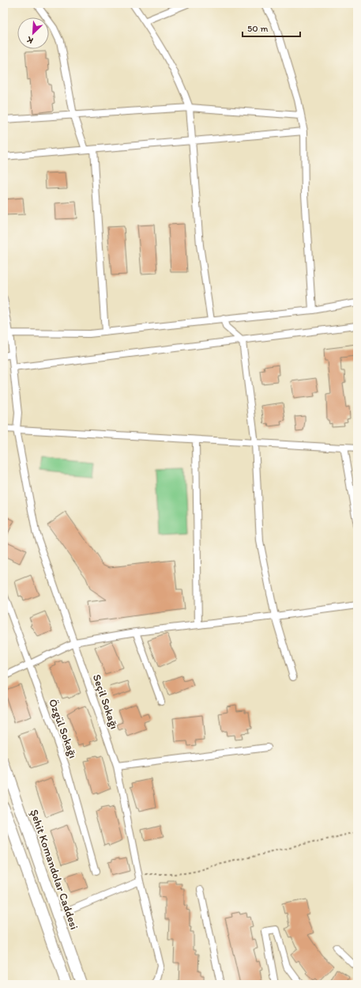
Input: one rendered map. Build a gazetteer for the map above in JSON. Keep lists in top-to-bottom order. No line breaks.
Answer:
{"streets":{"main road":["Şehit Komandolar Caddesi"],"street":["Seçil Sokağı","Özgül Sokağı"]},"scale_bar":"50 m","north":"bottom left"}
